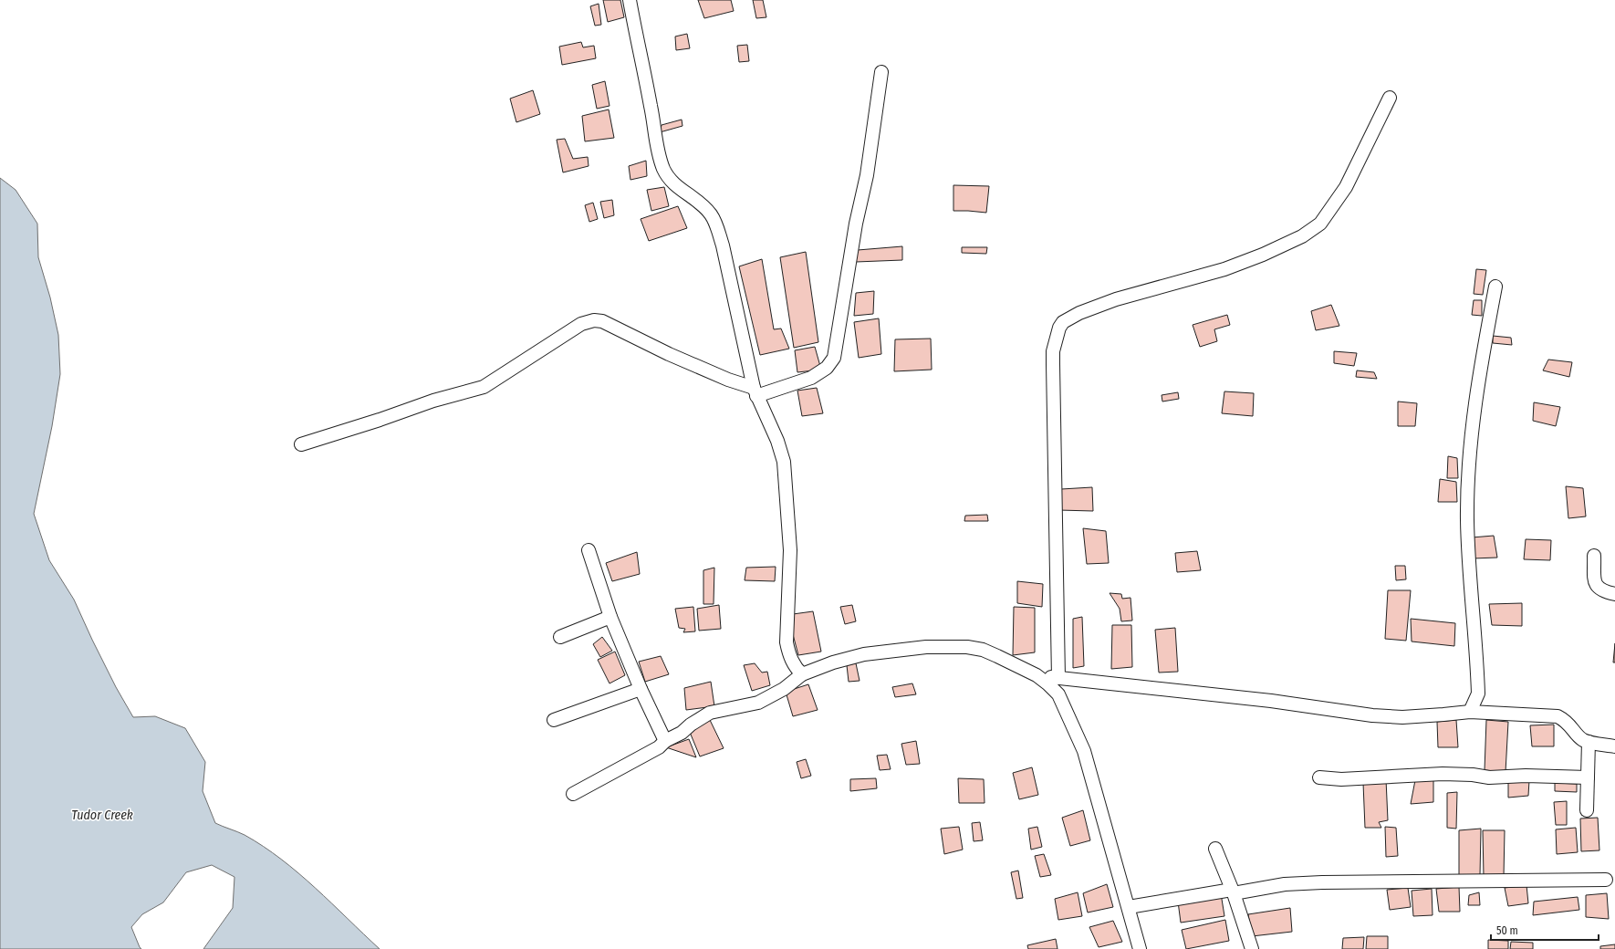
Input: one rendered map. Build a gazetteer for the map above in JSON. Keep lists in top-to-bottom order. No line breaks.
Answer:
{"water":["Tudor Creek"],"scale_bar":"50 m"}
